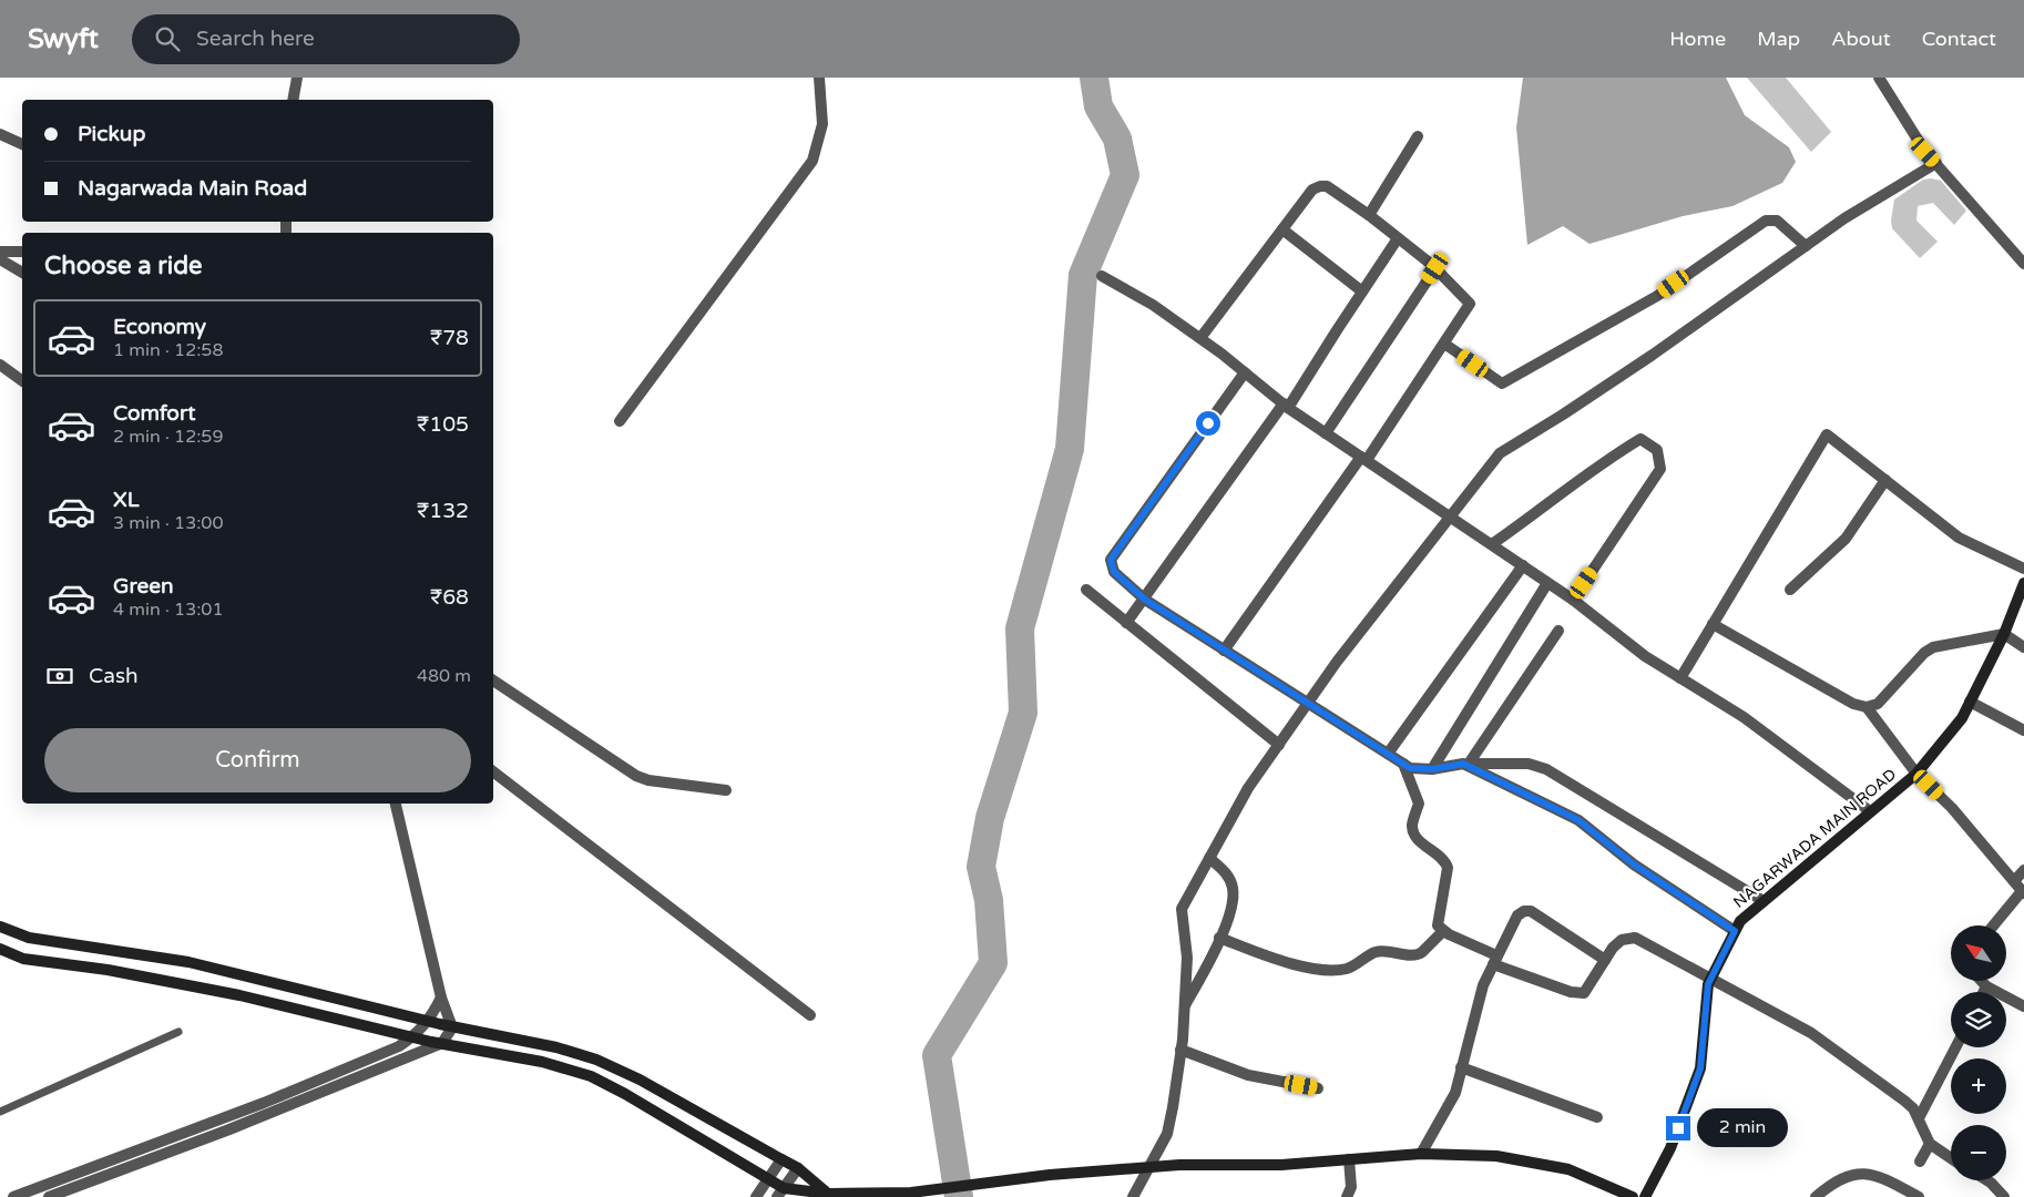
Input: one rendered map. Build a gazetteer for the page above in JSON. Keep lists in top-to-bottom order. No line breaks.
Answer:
{"streets":{"main road":["NAGARWADA MAIN ROAD"]},"north":"top left","page":{"header":"Swyft","search":"Search here","nav":["Home","Map","About","Contact"],"banner":["Pickup","Nagarwada Main Road"],"heading":"Choose a ride","list":[{"name":"Economy","note":"1 min · 12:58","value":"₹78"},{"name":"Comfort","note":"2 min · 12:59","value":"₹105"},{"name":"XL","note":"3 min · 13:00","value":"₹132"},{"name":"Green","note":"4 min · 13:01","value":"₹68"}],"pay":["Cash","480 m"],"buttons":"Confirm","map_buttons":["+","−"],"bubble":"2 min"}}
